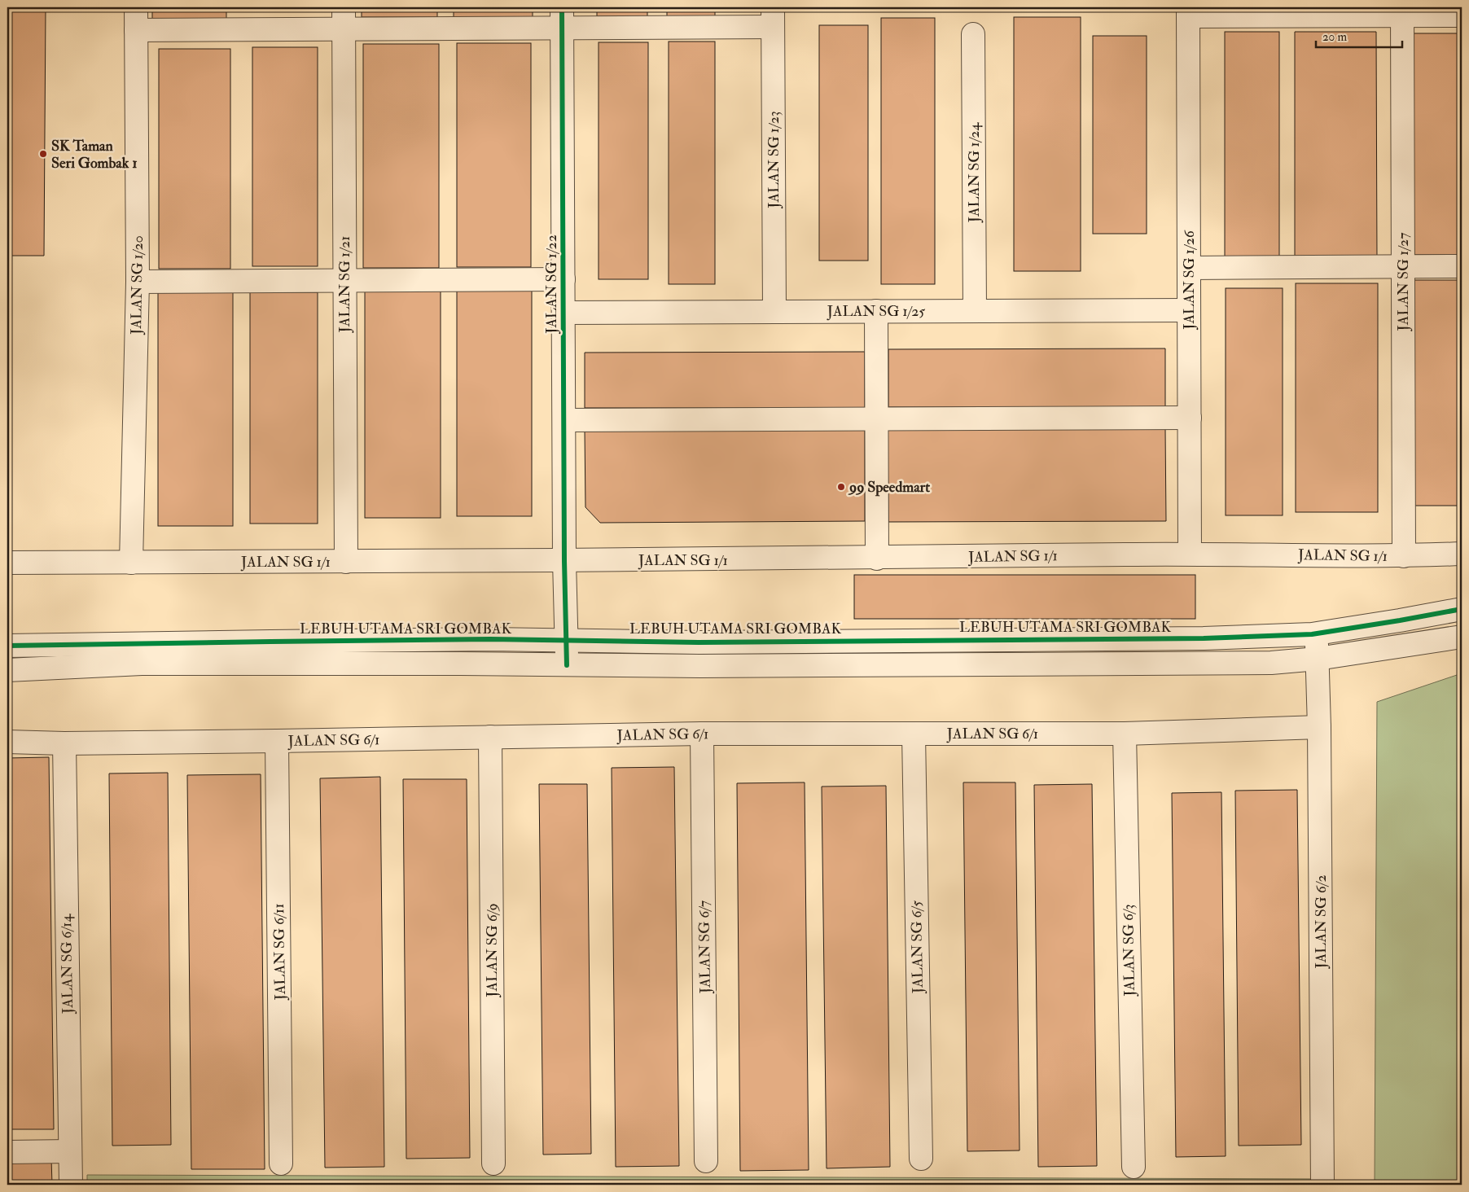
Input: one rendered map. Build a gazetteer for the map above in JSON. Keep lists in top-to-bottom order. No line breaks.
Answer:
{"streets":{"street":["JALAN SG 1/23","JALAN SG 1/24","JALAN SG 1/26","JALAN SG 1/27","JALAN SG 1/21","JALAN SG 1/22","JALAN SG 1/20","JALAN SG 1/25","JALAN SG 1/1","LEBUH UTAMA SRI GOMBAK","JALAN SG 6/1","JALAN SG 6/2","JALAN SG 6/7","JALAN SG 6/5","JALAN SG 6/9","JALAN SG 6/3","JALAN SG 6/11","JALAN SG 6/14"]},"crossings":[["JALAN SG 1/23","JALAN SG 1/25"],["JALAN SG 1/24","JALAN SG 1/25"],["JALAN SG 1/26","JALAN SG 1/25"],["JALAN SG 1/26","JALAN SG 1/1"],["JALAN SG 1/27","JALAN SG 1/1"],["JALAN SG 1/21","JALAN SG 1/1"],["JALAN SG 1/22","JALAN SG 1/25"],["JALAN SG 1/22","JALAN SG 1/1"],["JALAN SG 1/20","JALAN SG 1/1"],["LEBUH UTAMA SRI GOMBAK","JALAN SG 6/2"],["JALAN SG 6/1","JALAN SG 6/2"],["JALAN SG 6/1","JALAN SG 6/7"],["JALAN SG 6/1","JALAN SG 6/5"],["JALAN SG 6/1","JALAN SG 6/9"],["JALAN SG 6/1","JALAN SG 6/3"],["JALAN SG 6/1","JALAN SG 6/11"],["JALAN SG 6/1","JALAN SG 6/14"]],"places":["SK Taman Seri Gombak 1","99 Speedmart"],"scale_bar":"20 m"}
